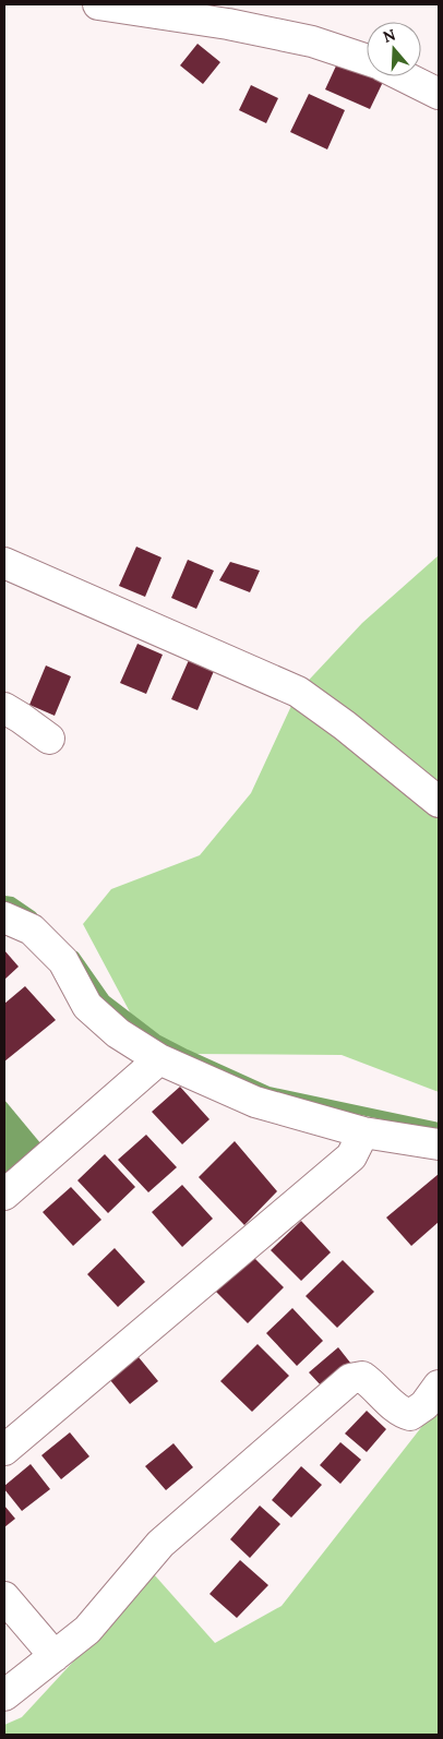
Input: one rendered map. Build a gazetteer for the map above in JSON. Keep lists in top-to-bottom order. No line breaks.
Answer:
{"north":"top"}
